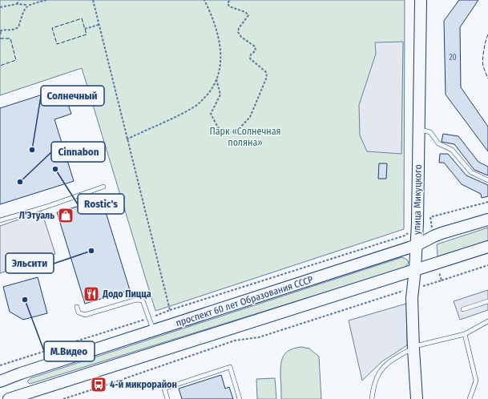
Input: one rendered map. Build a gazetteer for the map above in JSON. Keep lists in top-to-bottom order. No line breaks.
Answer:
{"streets":{"main road":["улица Микуцкого","проспект 60 лет Образования СССР"]},"crossings":[["улица Микуцкого","проспект 60 лет Образования СССР"]],"parks":["Парк «Солнечная поляна»"],"places":{"other":["Солнечный","Rostic's","Cinnabon","Эльсити","М.Видео"],"shop":["Л'Этуаль"],"restaurant":["Додо Пицца"],"bus stop":["4-й микрорайон"]},"house_numbers":["20"]}
